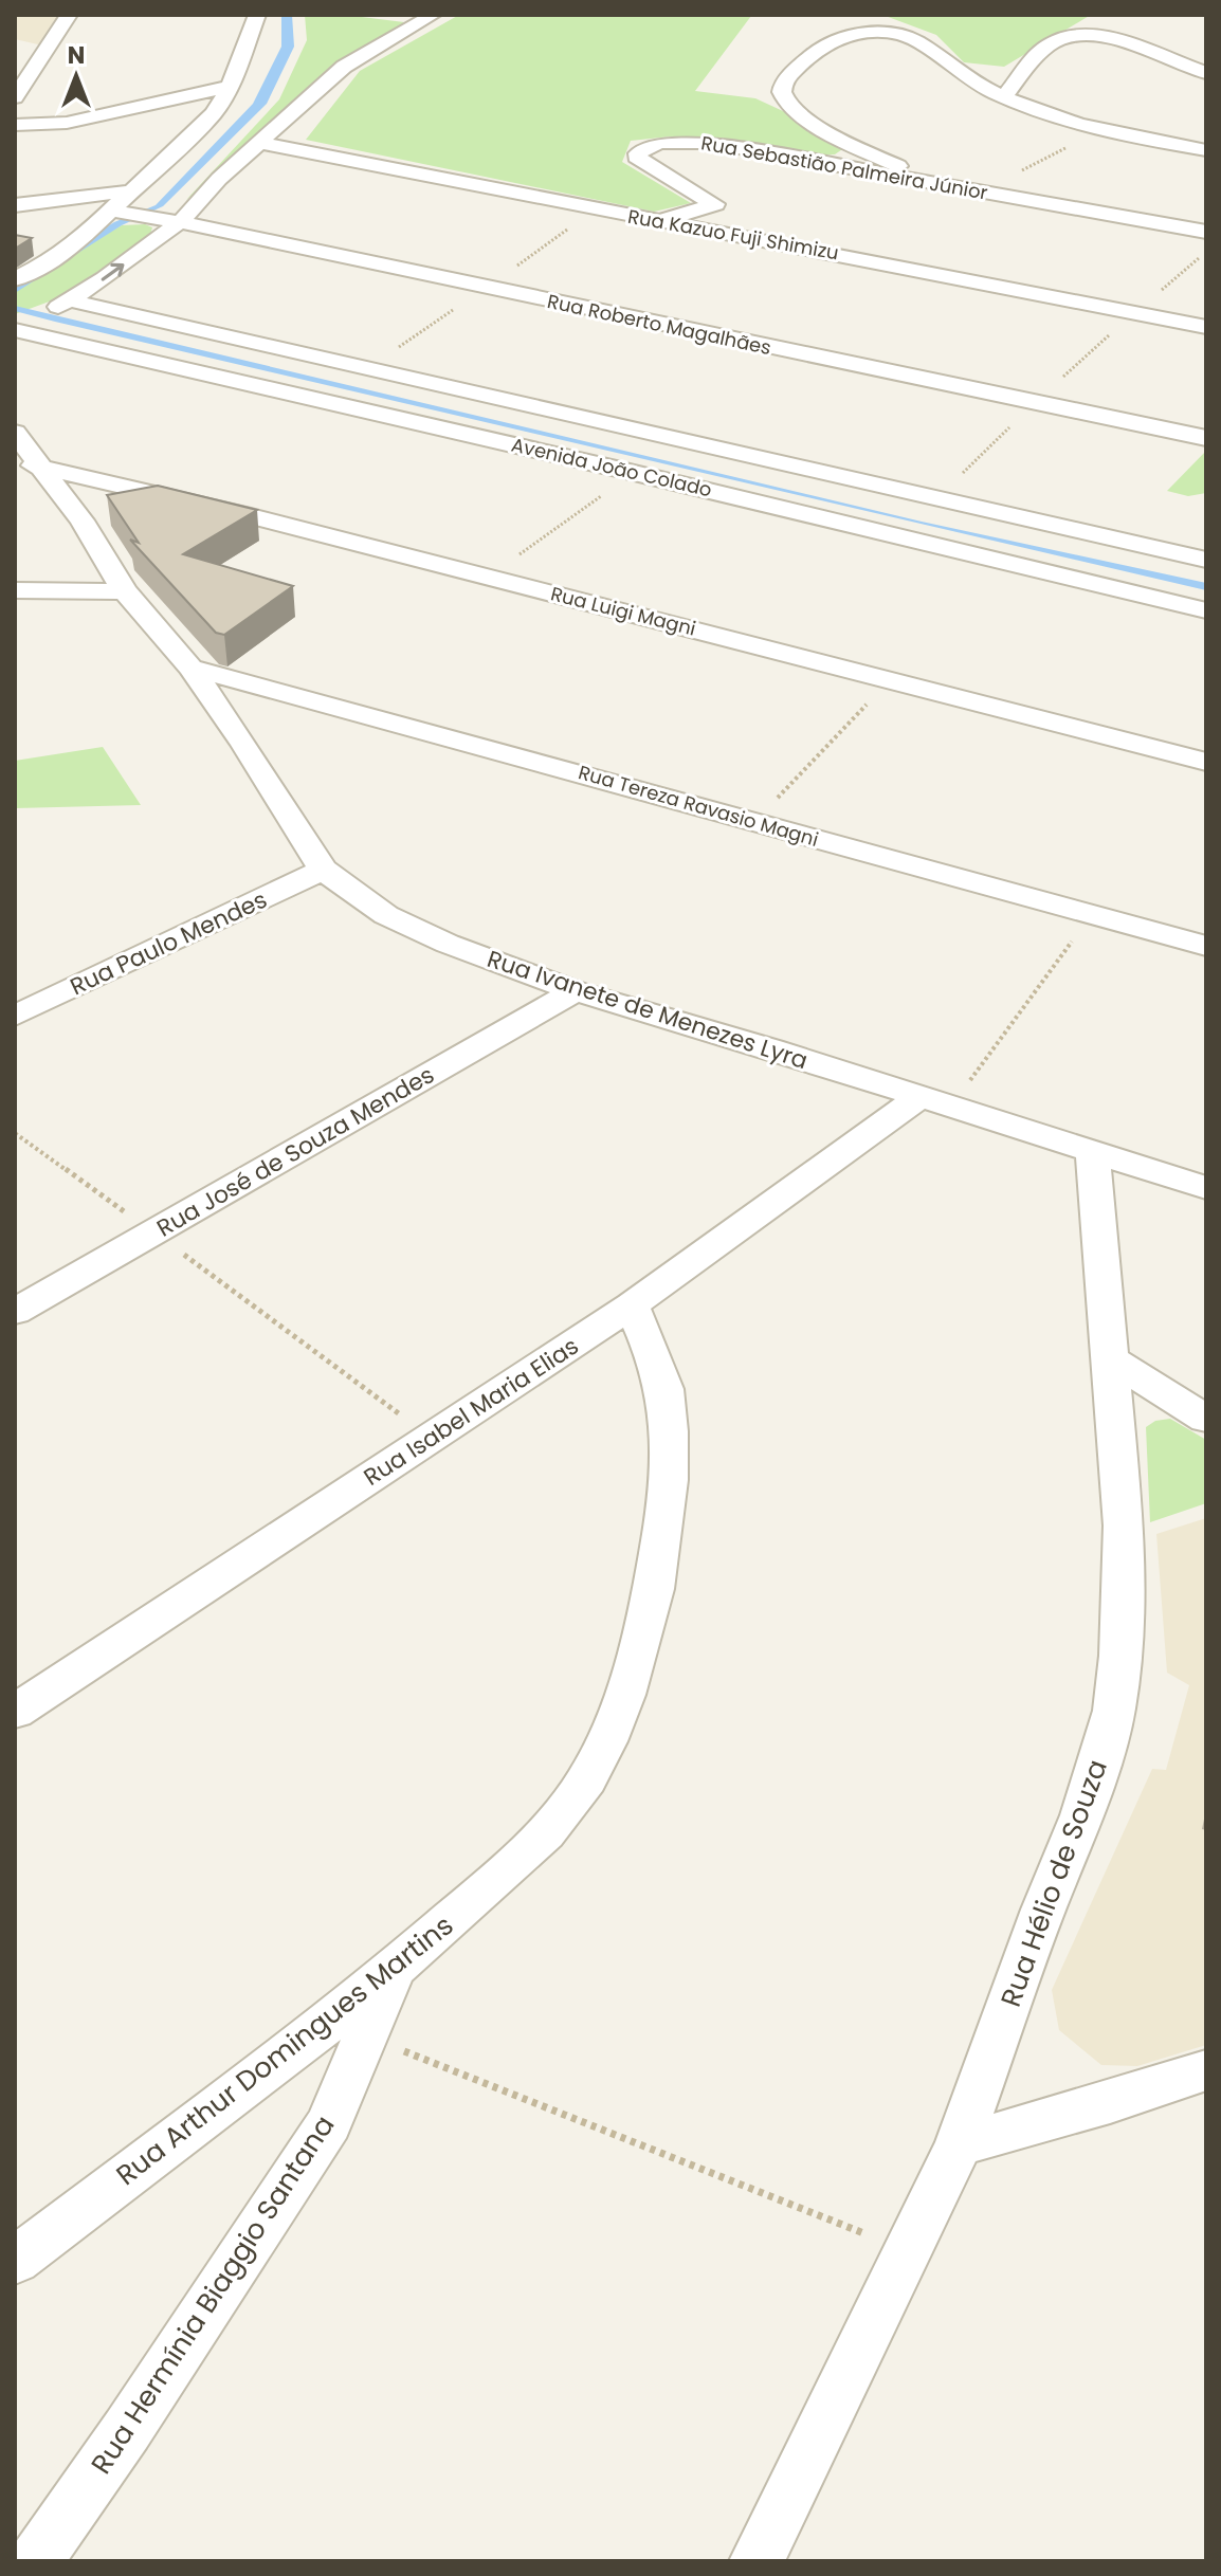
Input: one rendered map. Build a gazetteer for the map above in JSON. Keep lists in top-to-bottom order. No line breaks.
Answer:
{"streets":{"street":["Rua Sebastião Palmeira Júnior","Rua Kazuo Fuji Shimizu","Rua Roberto Magalhães","Avenida João Colado","Rua Luigi Magni","Rua Tereza Ravasio Magni","Rua Paulo Mendes","Rua Ivanete de Menezes Lyra","Rua José de Souza Mendes","Rua Isabel Maria Elias","Rua Hélio de Souza","Rua Arthur Domingues Martins","Rua Hermínia Biaggio Santana"]},"crossings":[["Rua Luigi Magni","Rua Ivanete de Menezes Lyra"],["Rua Tereza Ravasio Magni","Rua Ivanete de Menezes Lyra"],["Rua Paulo Mendes","Rua Ivanete de Menezes Lyra"],["Rua Ivanete de Menezes Lyra","Rua José de Souza Mendes"],["Rua Ivanete de Menezes Lyra","Rua Isabel Maria Elias"],["Rua Ivanete de Menezes Lyra","Rua Hélio de Souza"],["Rua Isabel Maria Elias","Rua Arthur Domingues Martins"],["Rua Arthur Domingues Martins","Rua Hermínia Biaggio Santana"]],"north":"top"}
